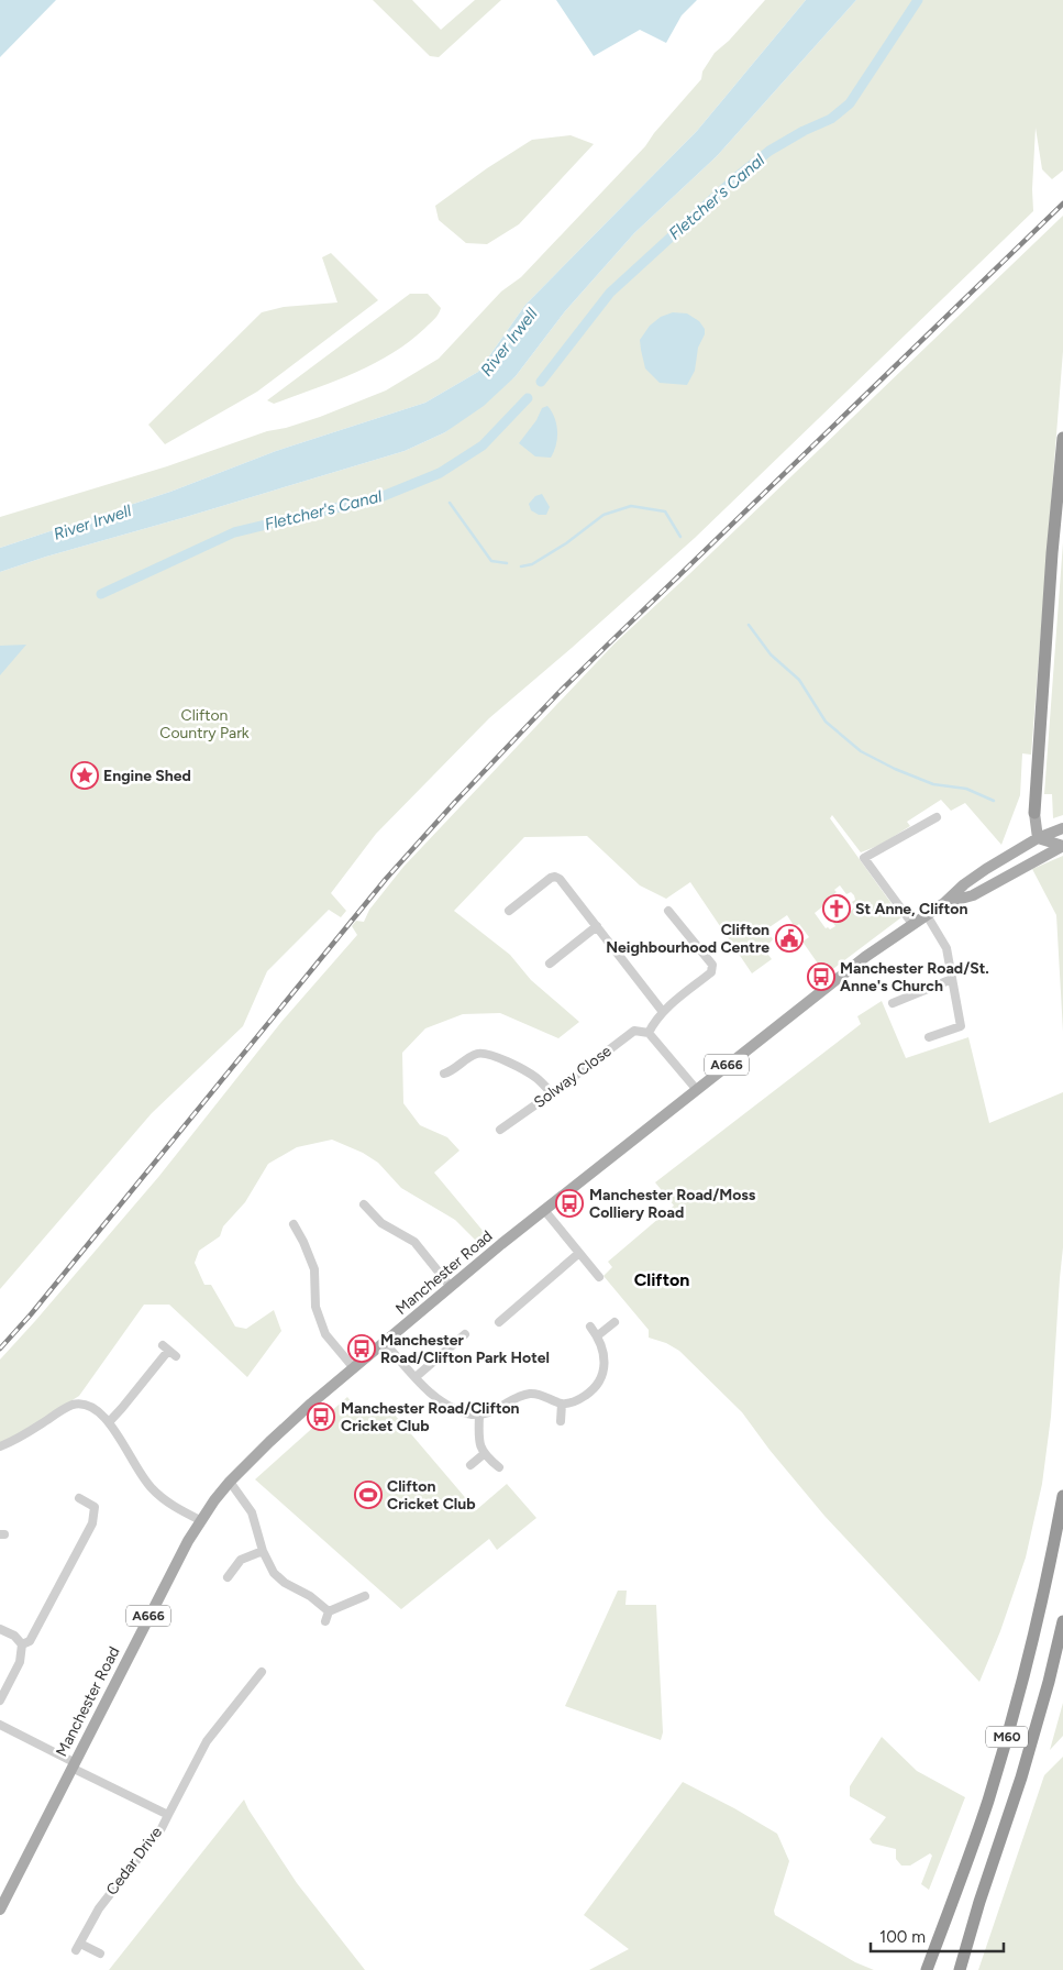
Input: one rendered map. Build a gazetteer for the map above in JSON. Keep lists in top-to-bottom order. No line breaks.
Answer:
{"streets":{"highway":["M60"],"main road":["A666","Manchester Road"],"street":["Solway Close","Cedar Drive"]},"crossings":[["Manchester Road","Cedar Drive"]],"districts":["Clifton"],"water":["Fletcher's Canal","River Irwell"],"parks":["Clifton Country Park"],"places":{"place":["Engine Shed"],"church":["St Anne, Clifton"],"public building":["Clifton Neighbourhood Centre"],"bus stop":["Manchester Road/St. Anne's Church","Manchester Road/Moss Colliery Road","Manchester Road/Clifton Park Hotel","Manchester Road/Clifton Cricket Club"],"sports":["Clifton Cricket Club"]},"scale_bar":"100 m"}
